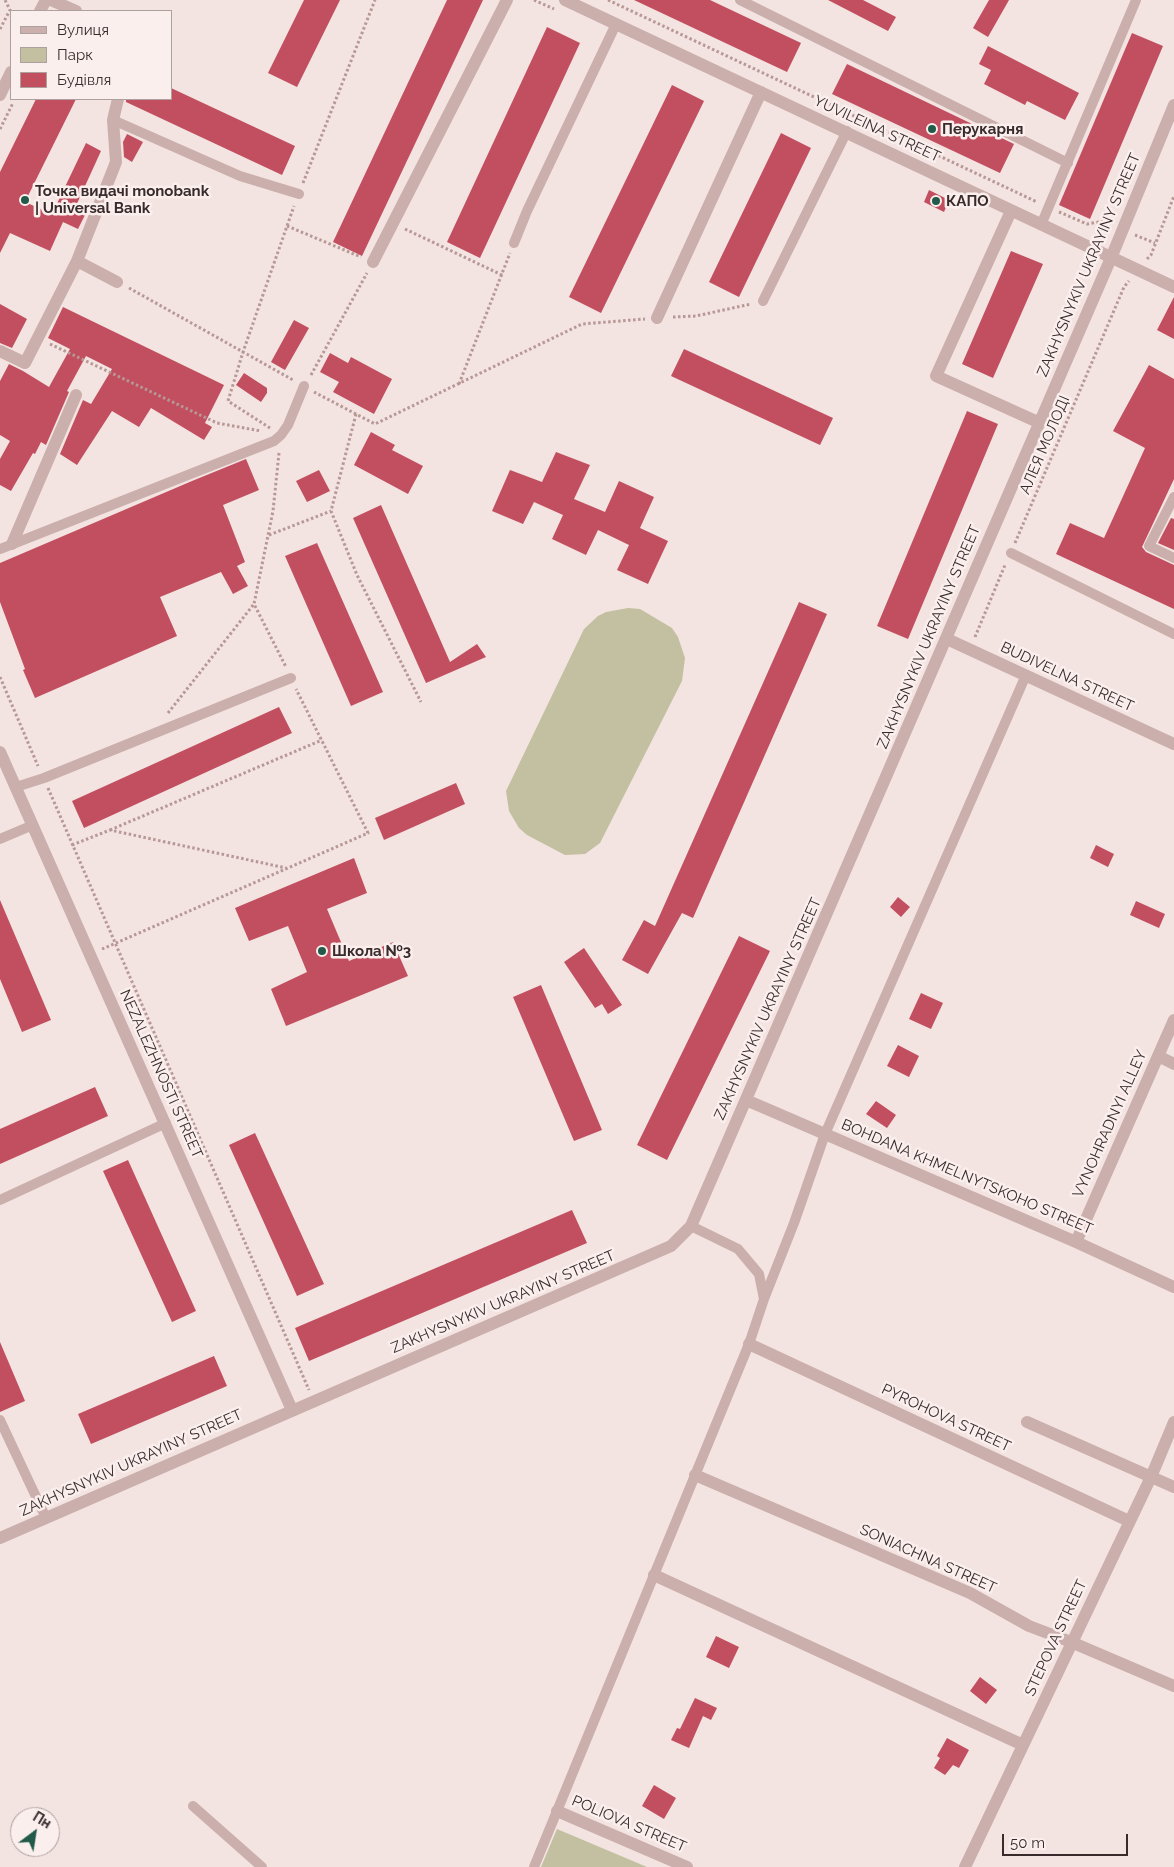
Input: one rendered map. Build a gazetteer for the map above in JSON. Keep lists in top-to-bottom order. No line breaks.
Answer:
{"streets":{"street":["YUVILEINA STREET","ZAKHYSNYKIV UKRAYINY STREET","BUDIVELNA STREET","NEZALEZHNOSTI STREET","VYNOHRADNYI ALLEY","BOHDANA KHMELNYTSKOHO STREET","PYROHOVA STREET","SONIACHNA STREET","STEPOVA STREET","POLIOVA STREET"],"path":["АЛЕЯ МОЛОДІ"]},"crossings":[["YUVILEINA STREET","ZAKHYSNYKIV UKRAYINY STREET"],["YUVILEINA STREET","АЛЕЯ МОЛОДІ"],["ZAKHYSNYKIV UKRAYINY STREET","BUDIVELNA STREET"],["ZAKHYSNYKIV UKRAYINY STREET","NEZALEZHNOSTI STREET"],["ZAKHYSNYKIV UKRAYINY STREET","BOHDANA KHMELNYTSKOHO STREET"],["АЛЕЯ МОЛОДІ","BUDIVELNA STREET"],["VYNOHRADNYI ALLEY","BOHDANA KHMELNYTSKOHO STREET"],["PYROHOVA STREET","STEPOVA STREET"],["SONIACHNA STREET","STEPOVA STREET"]],"places":["Перукарня","Точка видачі monobank | Universal Bank","КАПО","Школа №3"],"legend":["Вулиця","Парк","Будівля"],"scale_bar":"50 m","north":"top right"}
